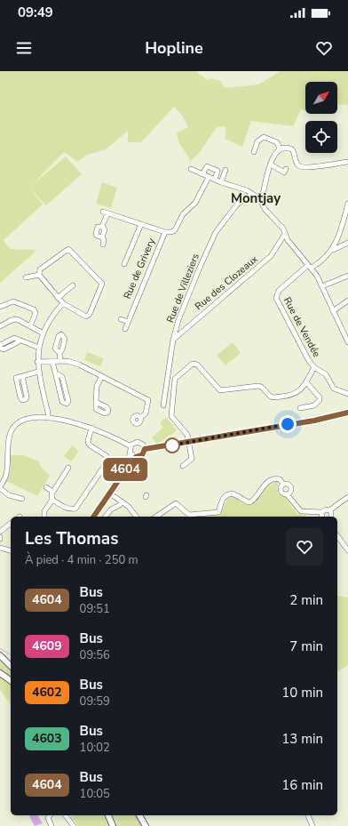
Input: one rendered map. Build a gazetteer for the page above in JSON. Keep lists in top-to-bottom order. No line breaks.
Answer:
{"streets":{"street":["Rue de Grivery","Rue des Clozeaux","Rue de Villeziers","Rue de Vendée"]},"crossings":[["Rue des Clozeaux","Rue de Villeziers"]],"districts":["Montjay"],"lines":["bus line 4604"],"north":"top right","page":{"status":"09:49","header":"Hopline","on_map":"4604","heading":["Les Thomas","À pied · 4 min · 250 m"],"list":[{"mark":"4604","name":"Bus","note":"09:51","value":"2 min"},{"mark":"4609","name":"Bus","note":"09:56","value":"7 min"},{"mark":"4602","name":"Bus","note":"09:59","value":"10 min"},{"mark":"4603","name":"Bus","note":"10:02","value":"13 min"},{"mark":"4604","name":"Bus","note":"10:05","value":"16 min"}]}}
